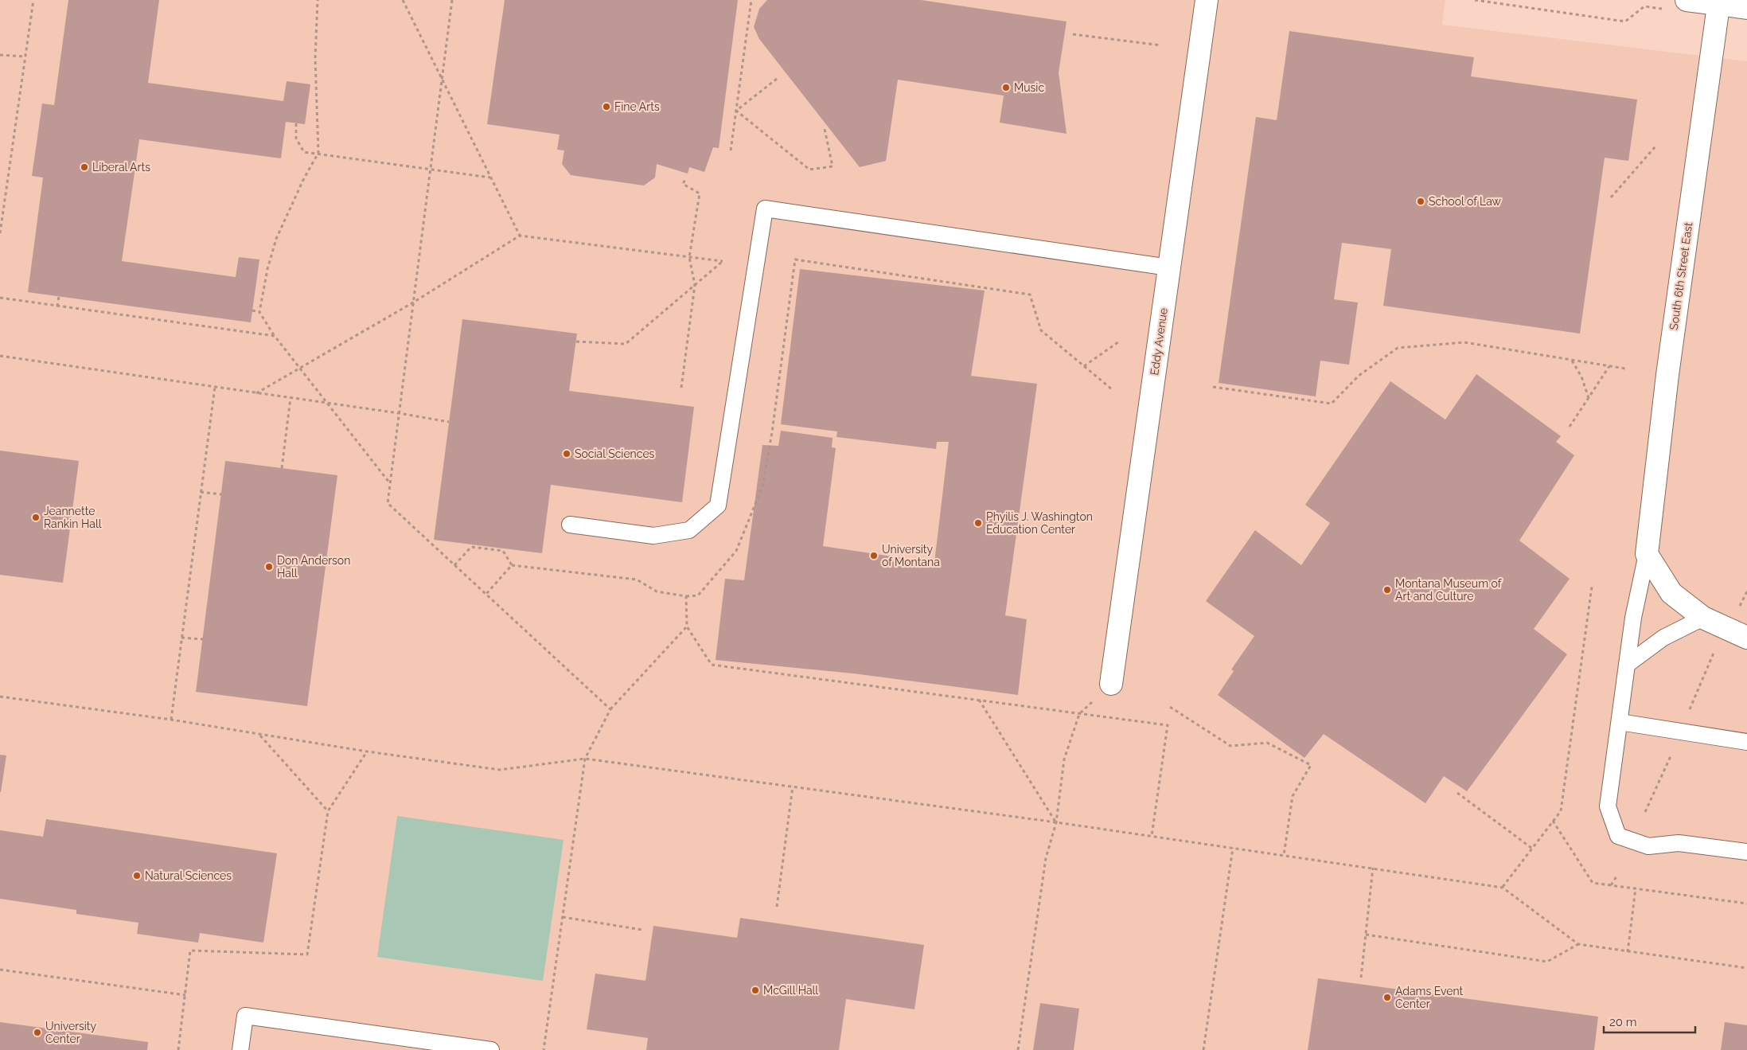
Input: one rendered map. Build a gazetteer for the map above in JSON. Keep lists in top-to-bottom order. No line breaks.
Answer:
{"streets":{"street":["South 6th Street East","Eddy Avenue"]},"places":["Music","Fine Arts","Liberal Arts","School of Law","Social Sciences","Jeannette Rankin Hall","Phyilis J. Washington Education Center","University of Montana","Don Anderson Hall","Montana Museum of Art and Culture","Natural Sciences","McGill Hall","Adams Event Center","University Center"],"scale_bar":"20 m"}
